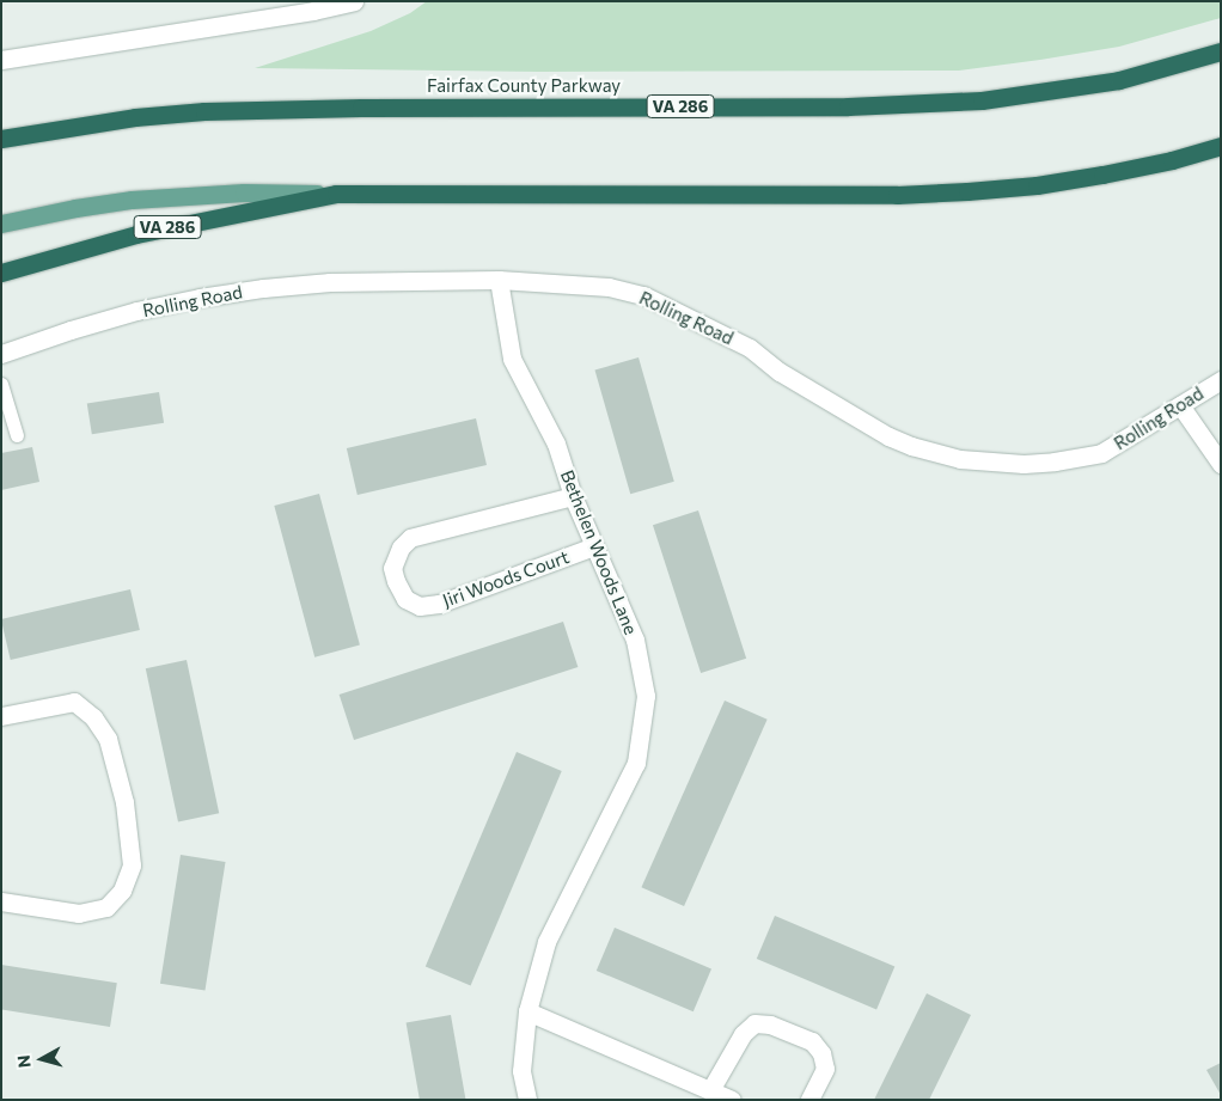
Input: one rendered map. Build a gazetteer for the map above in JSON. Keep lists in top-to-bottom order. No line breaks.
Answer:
{"streets":{"highway":["Fairfax County Parkway","VA 286"],"street":["Rolling Road","Bethelen Woods Lane","Jiri Woods Court"]},"crossings":[["Rolling Road","Bethelen Woods Lane"],["Bethelen Woods Lane","Jiri Woods Court"]],"north":"left"}
